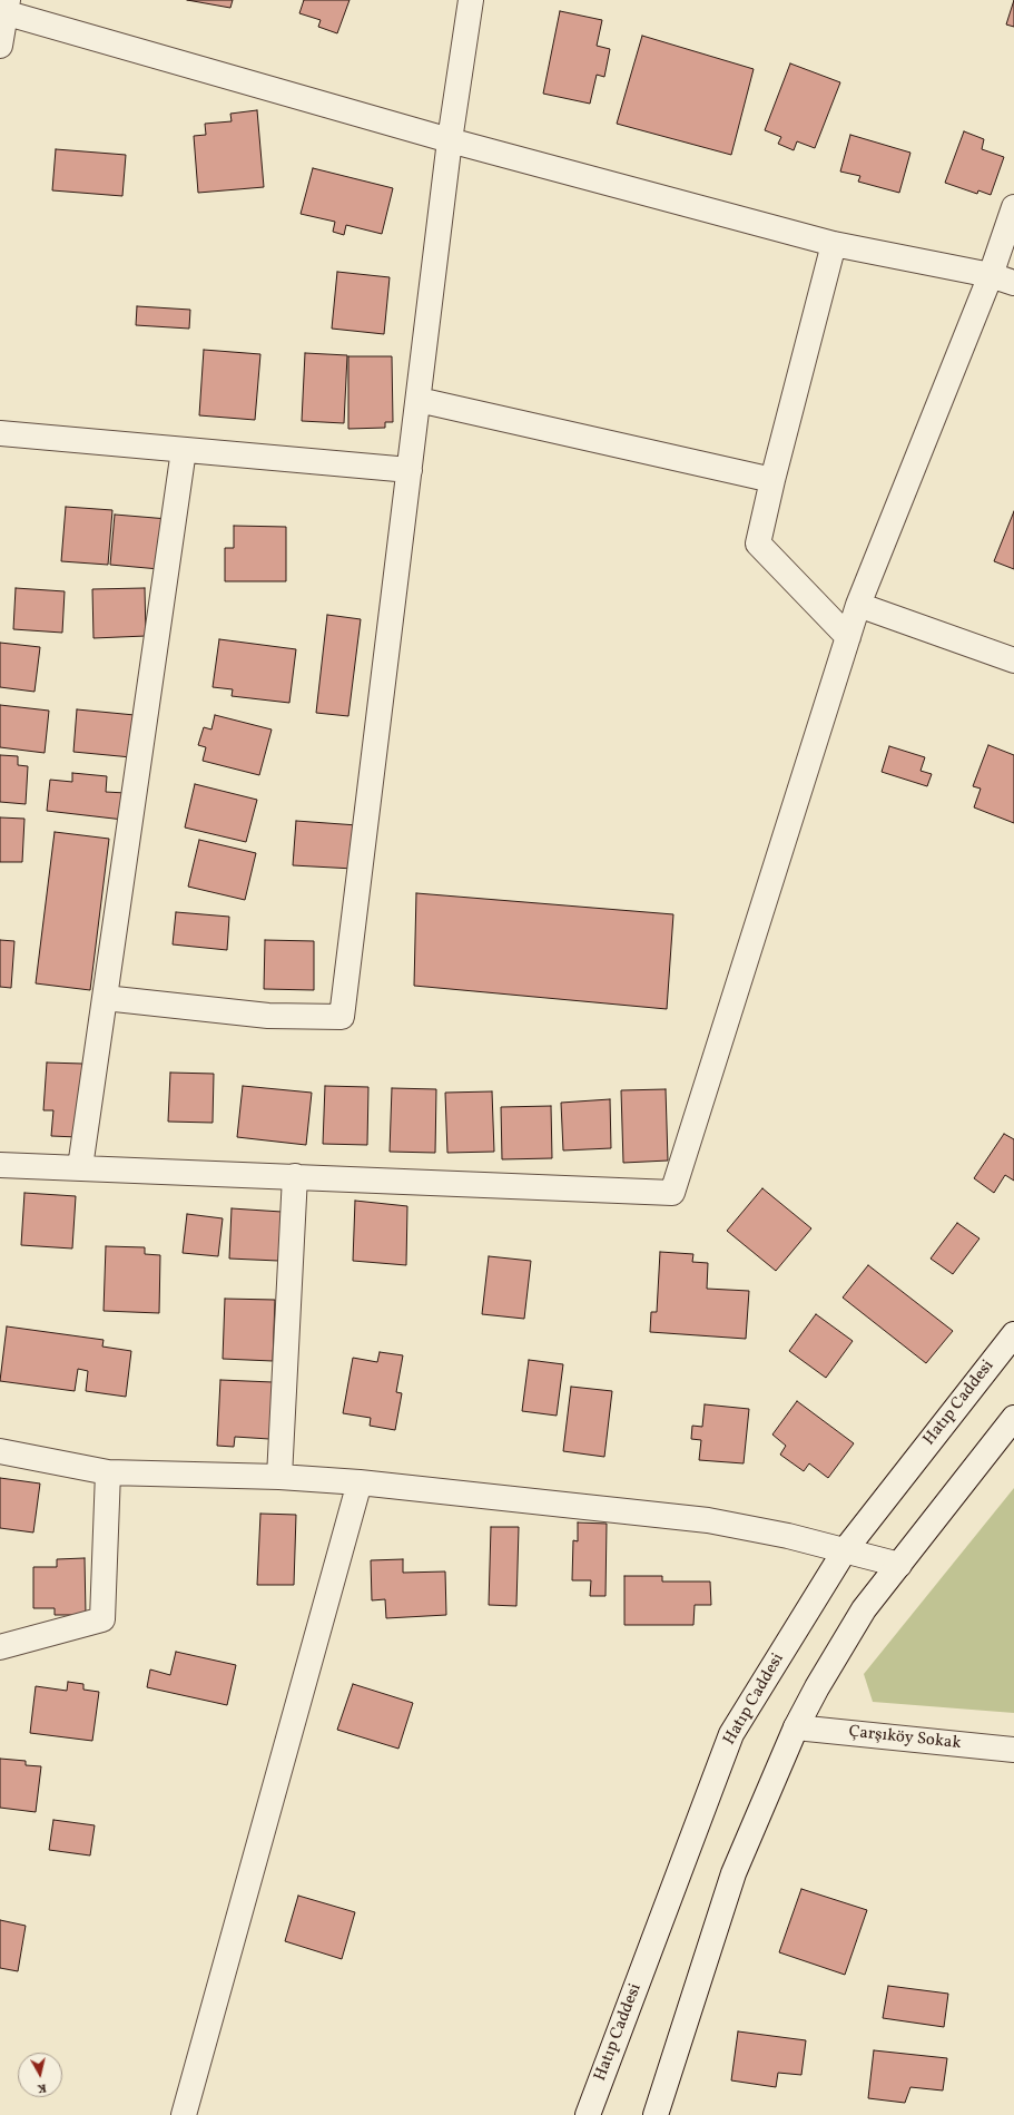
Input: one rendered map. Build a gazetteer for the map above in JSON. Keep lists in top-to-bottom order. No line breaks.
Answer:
{"streets":{"street":["Hatıp Caddesi","Çarşıköy Sokak"]},"north":"bottom"}
